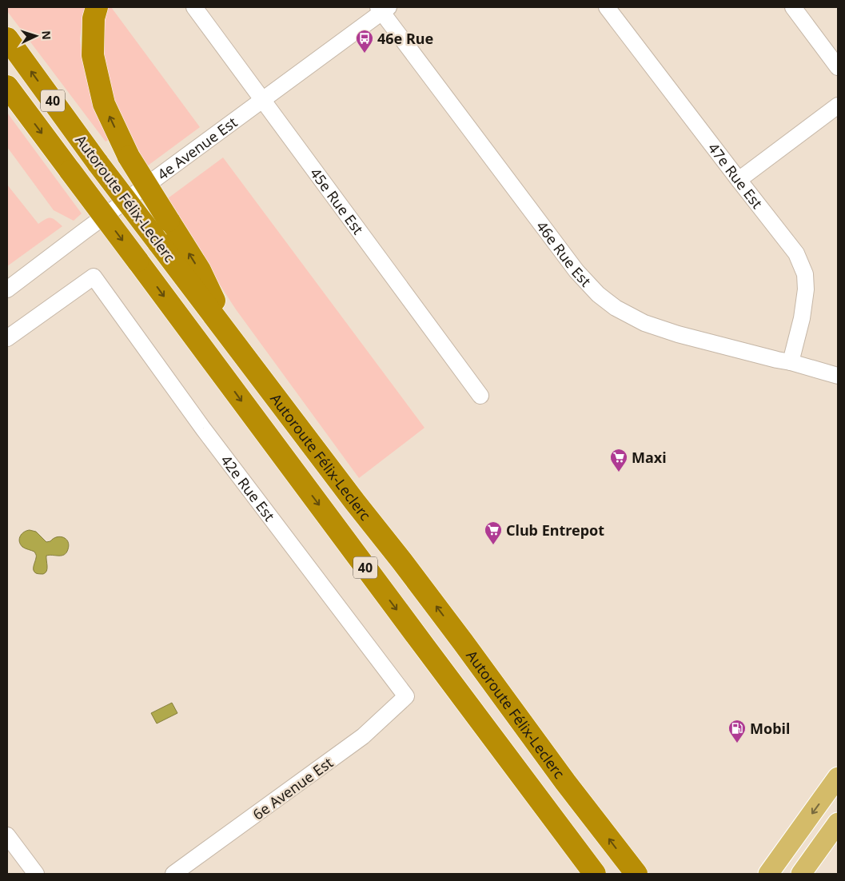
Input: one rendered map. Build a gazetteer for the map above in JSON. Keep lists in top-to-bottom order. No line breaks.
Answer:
{"streets":{"highway":["40","Autoroute Félix-Leclerc"],"street":["4e Avenue Est","47e Rue Est","45e Rue Est","46e Rue Est","42e Rue Est","6e Avenue Est"]},"crossings":[["4e Avenue Est","45e Rue Est"],["4e Avenue Est","46e Rue Est"],["47e Rue Est","46e Rue Est"],["42e Rue Est","6e Avenue Est"]],"places":{"bus stop":["46e Rue"],"supermarket":["Maxi","Club Entrepot"],"fuel station":["Mobil"]},"north":"right"}
